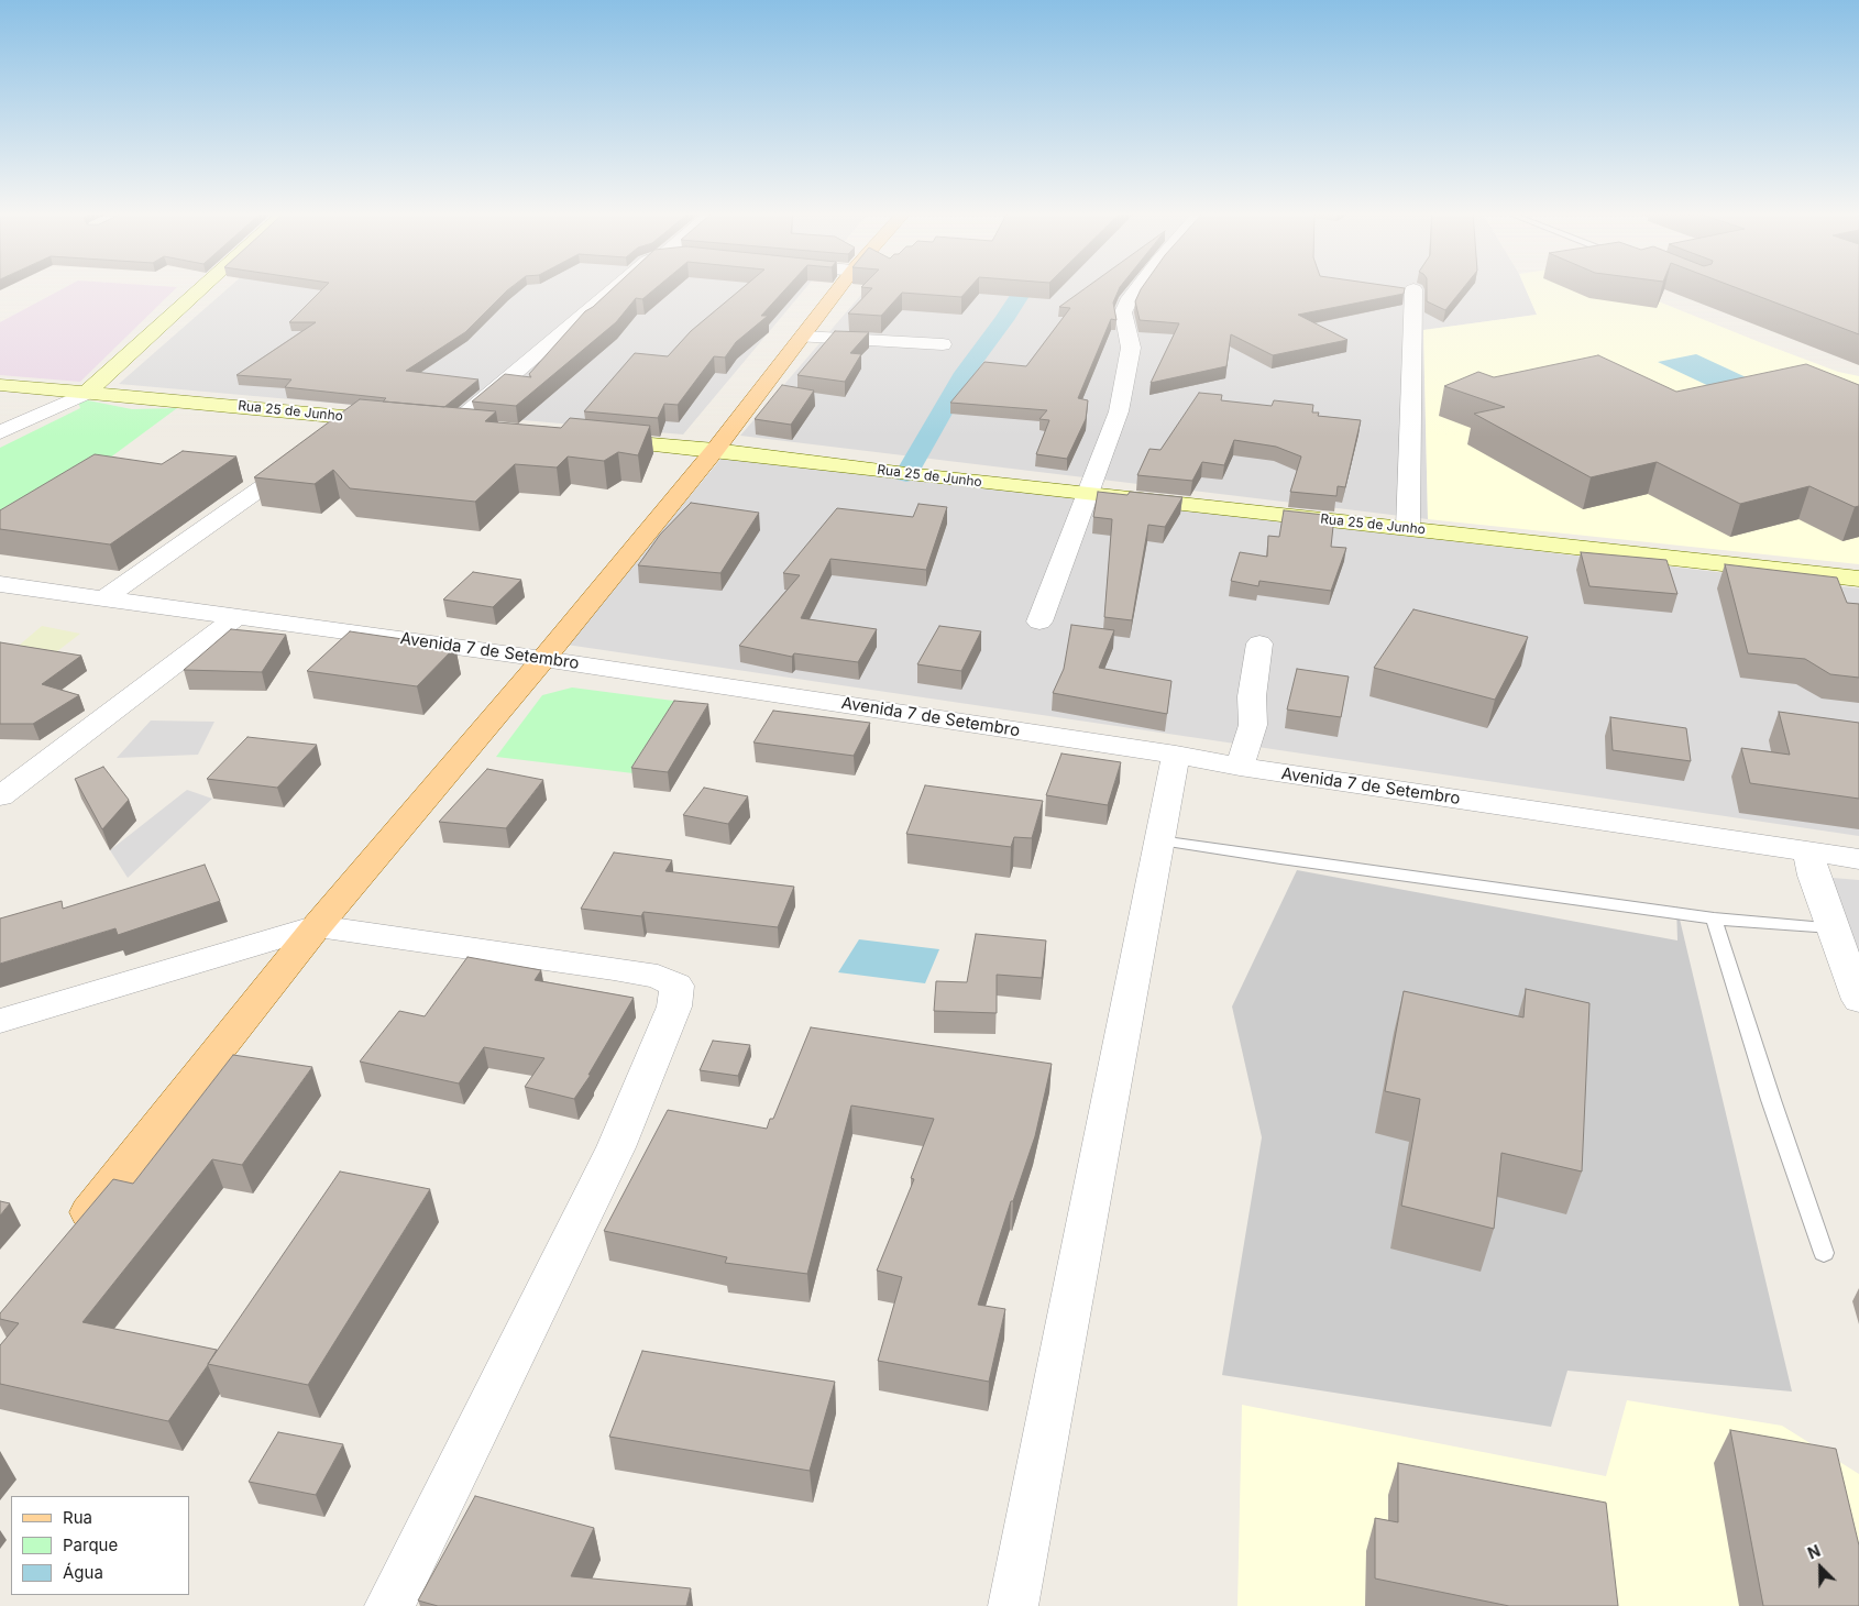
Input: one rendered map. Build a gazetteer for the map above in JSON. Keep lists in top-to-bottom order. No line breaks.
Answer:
{"streets":{"street":["Rua 25 de Junho","Avenida 7 de Setembro"]},"legend":["Rua","Parque","Água"],"north":"top left"}
